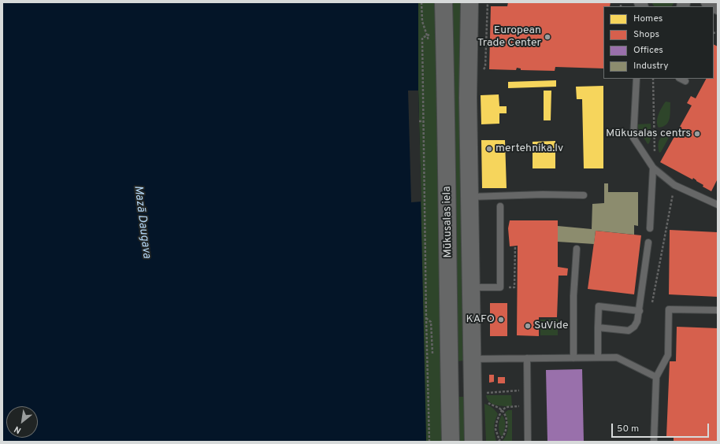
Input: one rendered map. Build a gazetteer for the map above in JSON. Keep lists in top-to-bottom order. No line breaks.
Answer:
{"streets":{"main road":["Mūkusalas iela"]},"water":["Mazā Daugava"],"places":["European Trade Center","Mūkusalas centrs","mertehnika.lv","KAFO","SuVide"],"legend":["Homes","Shops","Offices","Industry"],"scale_bar":"50 m","north":"bottom left"}
